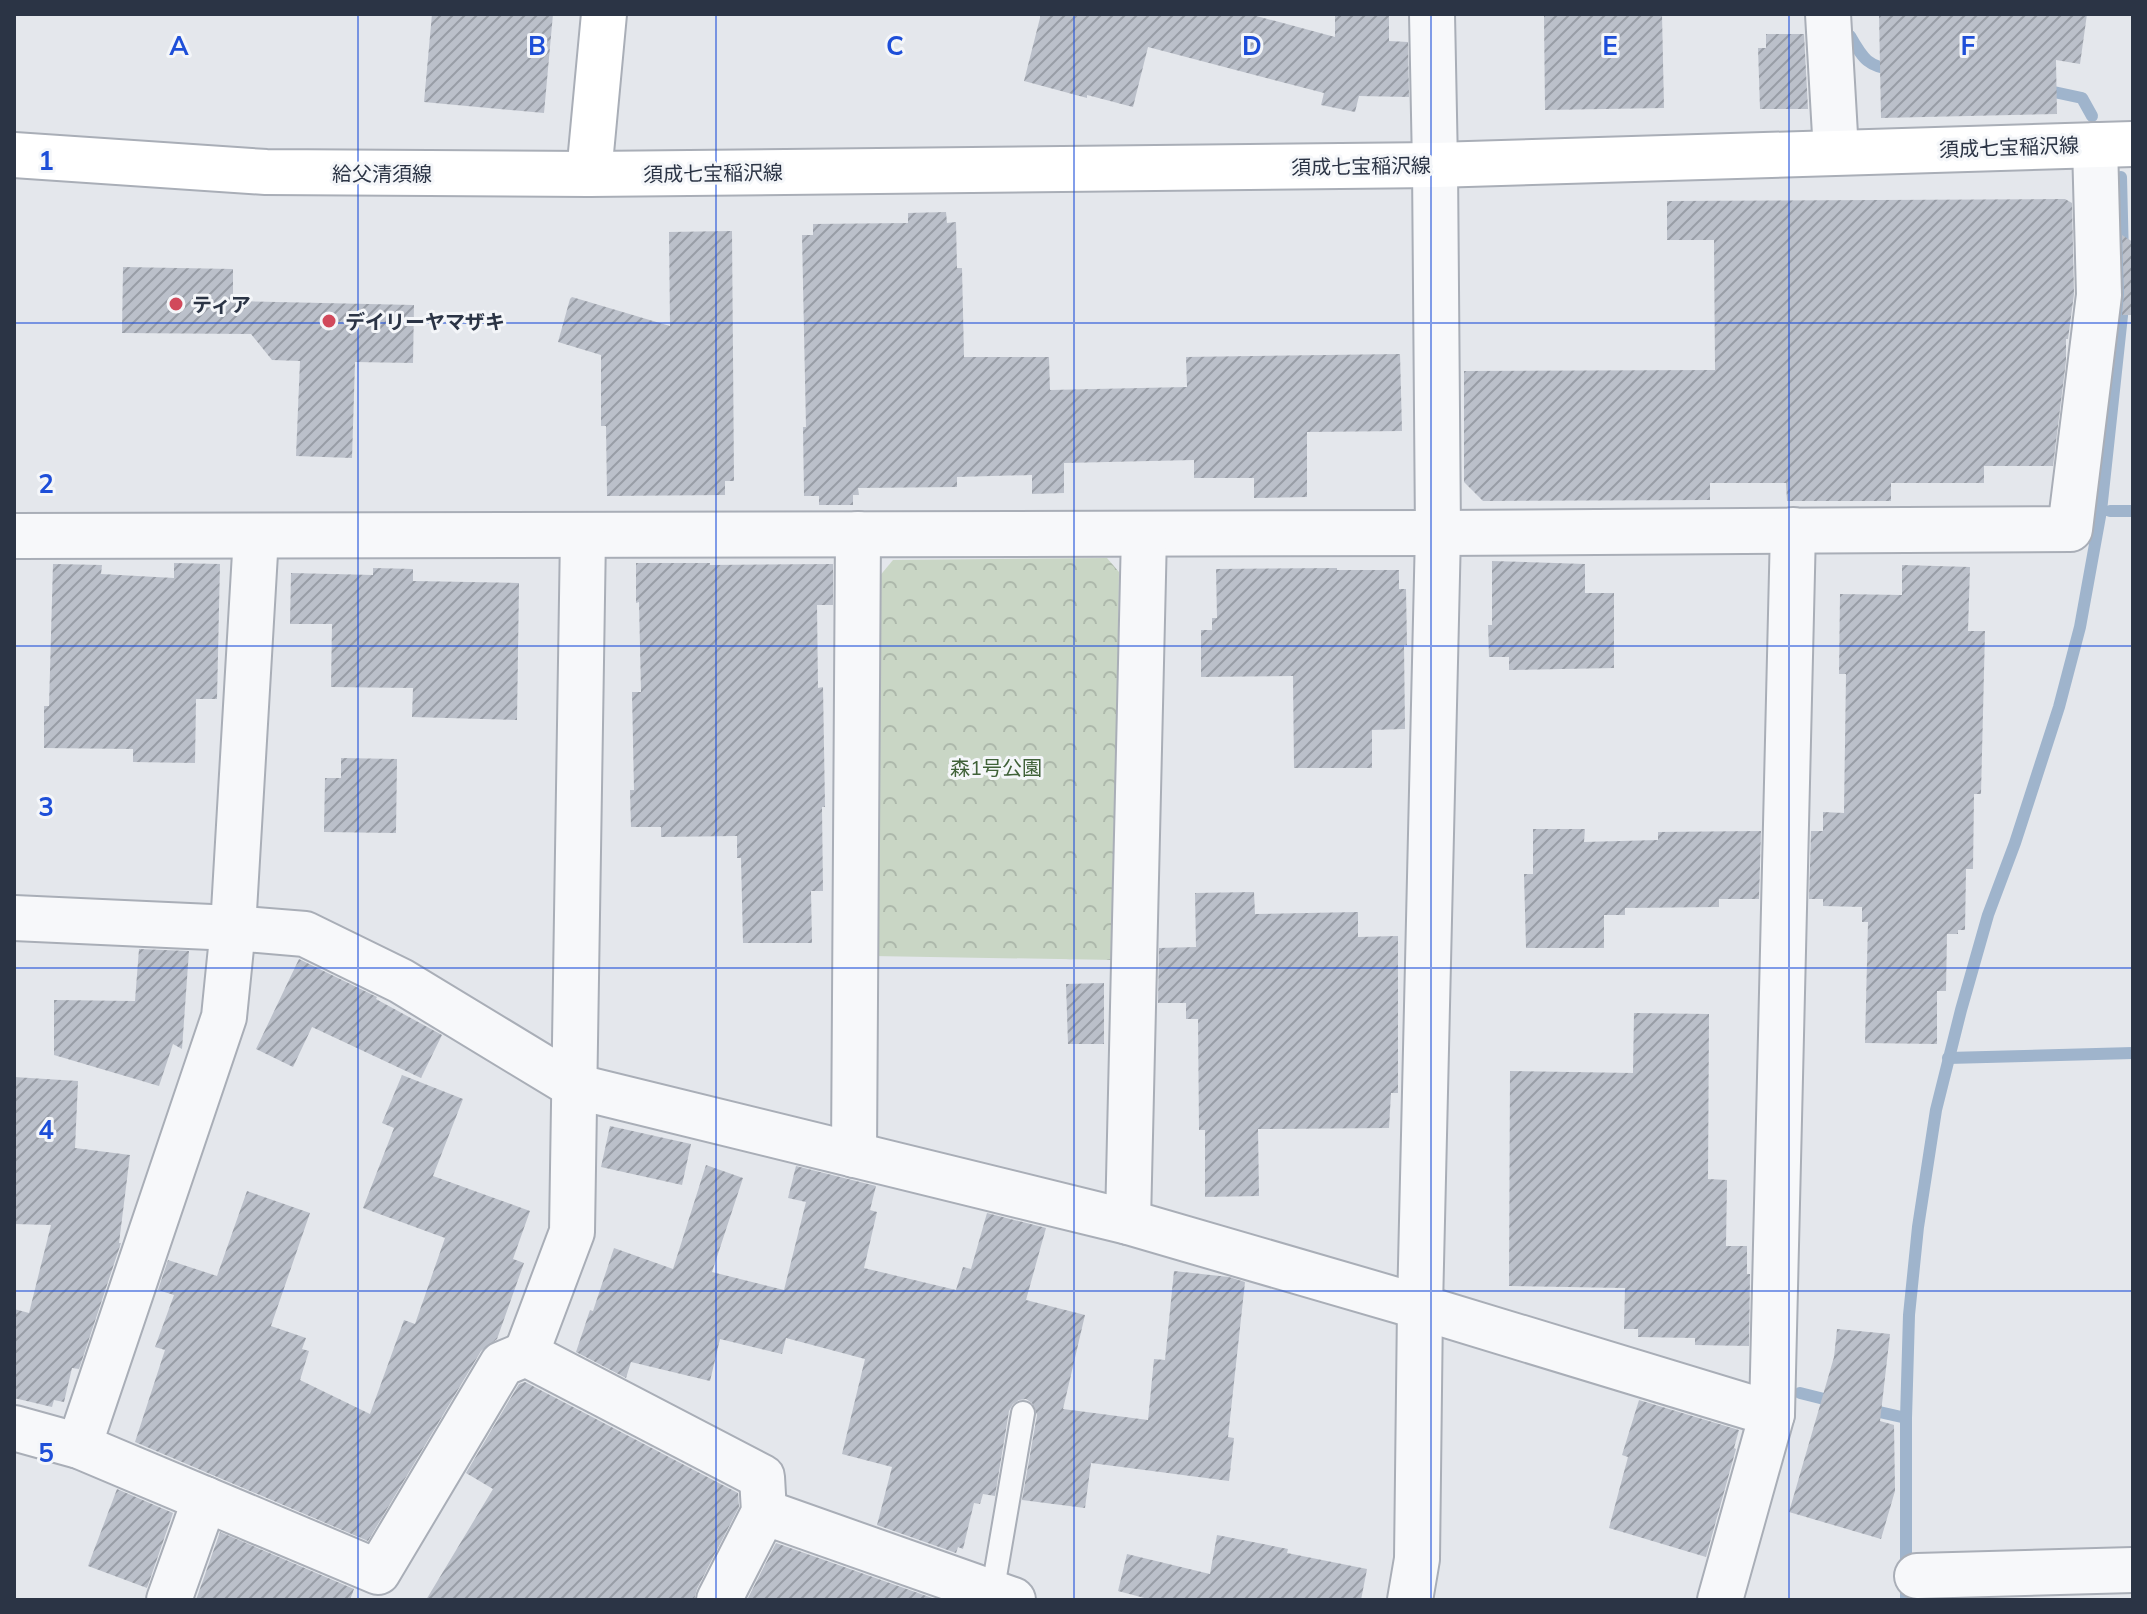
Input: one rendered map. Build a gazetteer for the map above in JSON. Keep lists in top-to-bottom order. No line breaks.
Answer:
{"streets":{"main road":["須成七宝稲沢線","給父清須線"]},"crossings":[["須成七宝稲沢線","給父清須線"]],"parks":["森1号公園"],"places":["ティア","デイリーヤマザキ"],"grid":{"columns":["A","B","C","D","E","F"],"rows":["1","2","3","4","5"]}}
